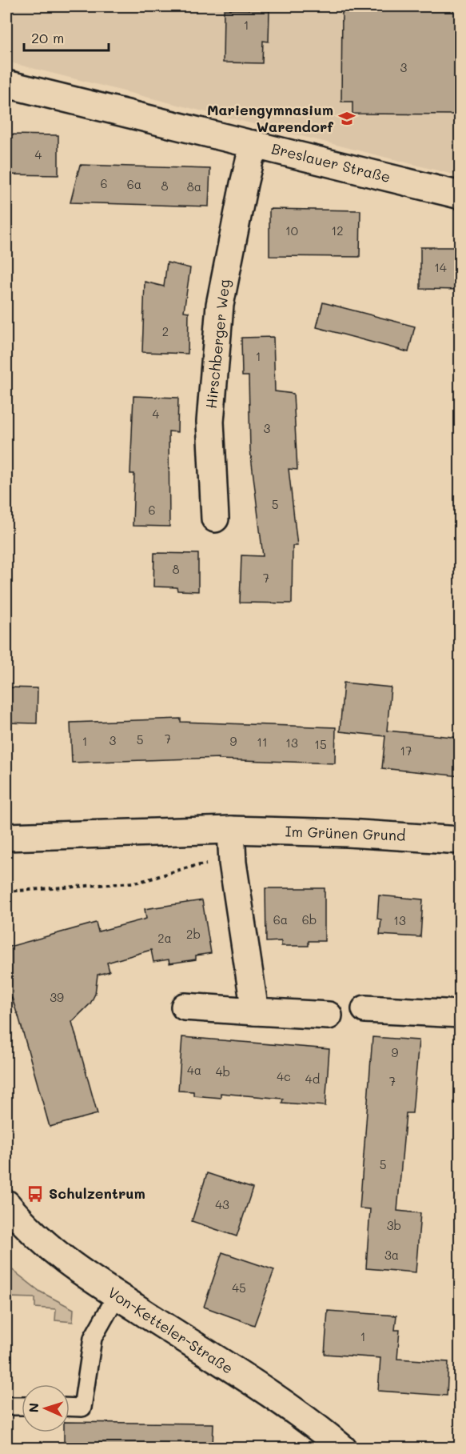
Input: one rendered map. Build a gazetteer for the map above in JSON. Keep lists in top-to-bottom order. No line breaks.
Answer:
{"streets":{"street":["Breslauer Straße","Hirschberger Weg","Im Grünen Grund","Von-Ketteler-Straße"]},"crossings":[["Breslauer Straße","Hirschberger Weg"]],"places":{"school or university":["Mariengymnasium Warendorf"],"bus stop":["Schulzentrum"]},"house_numbers":["1","3","4","6","6a","8","8a","10","12","14","2","1","4","3","5","6","8","7","7","5","3","1","9","11","13","15","17","6a","6b","13","2b","2a","39","9","4a","4b","4c","4d","7","5","43","3b","3a","45","1"],"scale_bar":"20 m","north":"left"}
